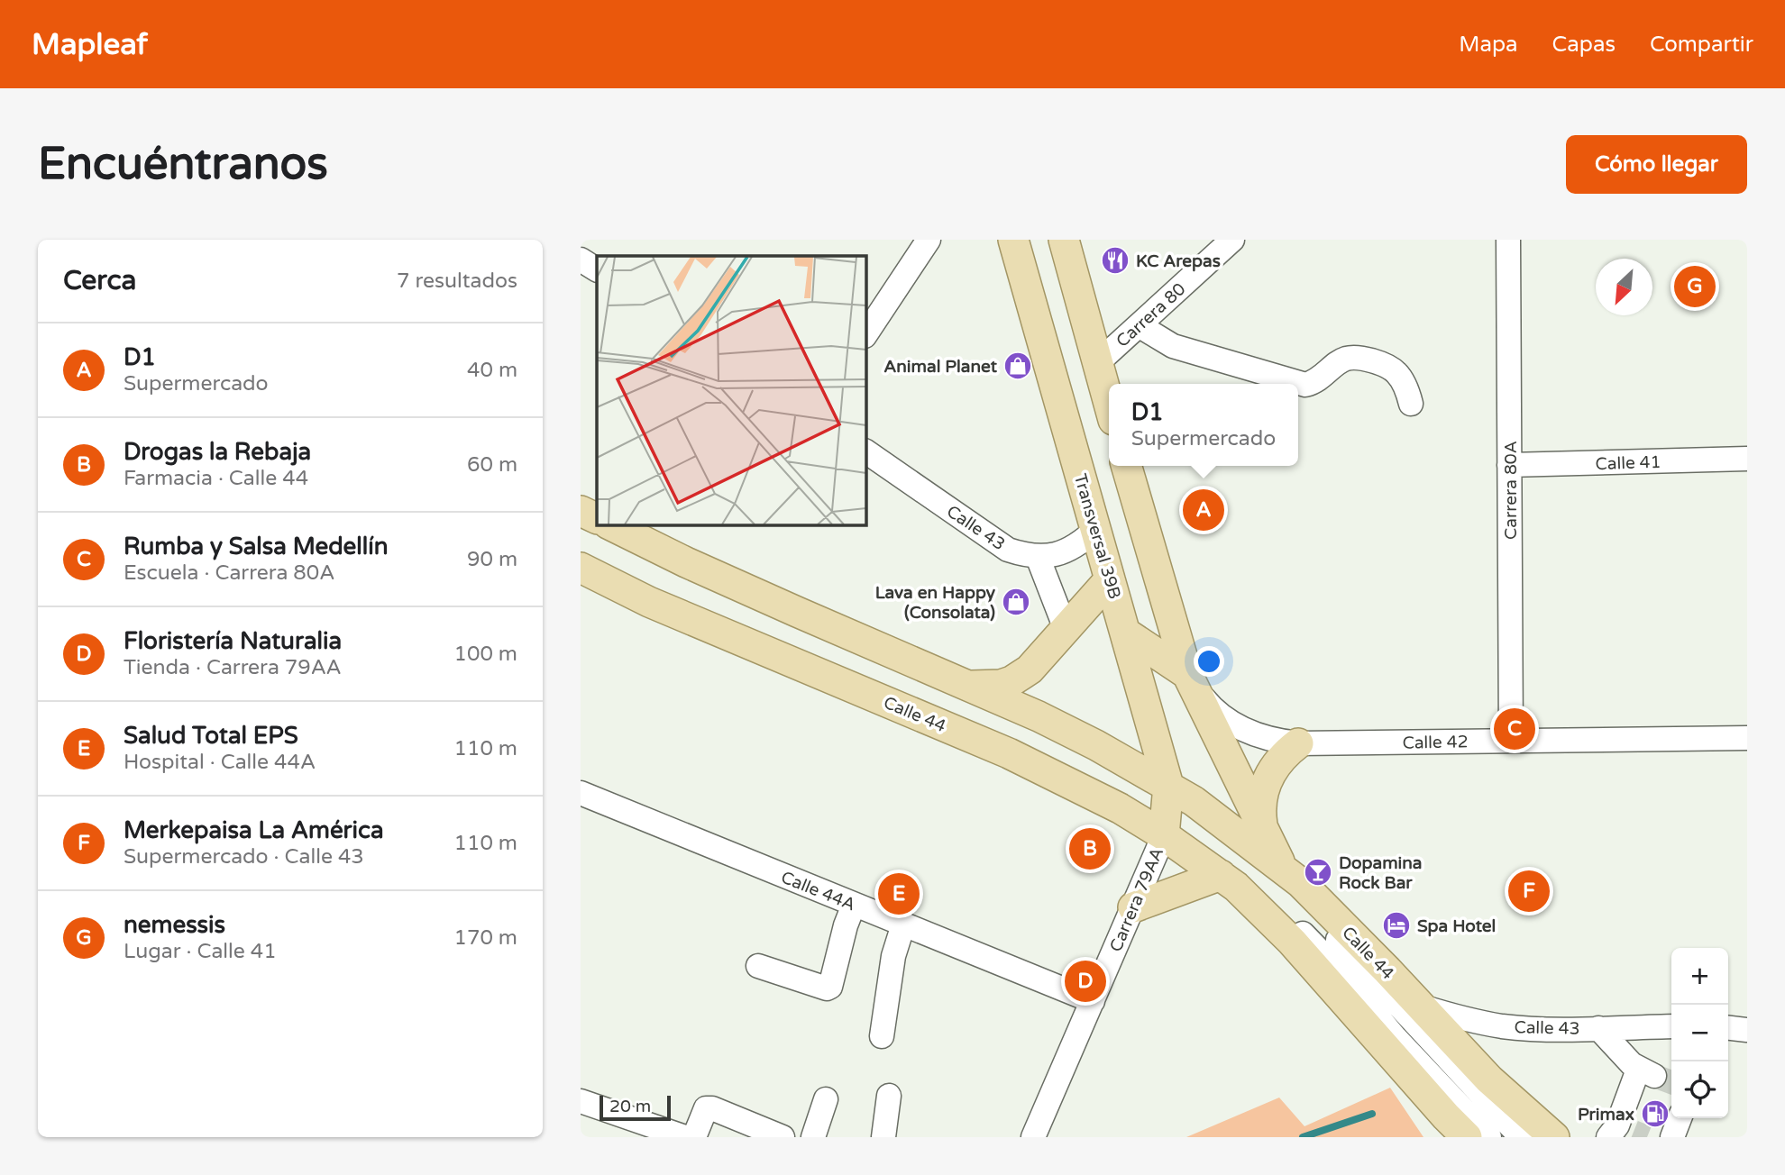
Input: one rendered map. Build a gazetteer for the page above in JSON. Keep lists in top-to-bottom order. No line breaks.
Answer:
{"streets":{"main road":["Transversal 39B","Calle 44"],"street":["Carrera 80","Calle 41","Carrera 80A","Calle 43","Calle 42","Calle 44A","Carrera 79AA"]},"crossings":[["Calle 41","Carrera 80A"],["Carrera 80A","Calle 42"],["Calle 43","Transversal 39B"],["Calle 43","Calle 44"],["Transversal 39B","Calle 44"],["Transversal 39B","Carrera 79AA"],["Calle 44","Carrera 79AA"],["Calle 44A","Carrera 79AA"]],"places":{"restaurant":["KC Arepas"],"shop":["Animal Planet","Lava en Happy (Consolata)"],"bar":["Dopamina Rock Bar"],"hotel":["Spa Hotel"],"fuel station":["Primax"]},"scale_bar":"20 m","north":"bottom left","page":{"header":"Mapleaf","nav":["Mapa","Capas","Compartir"],"buttons":"Cómo llegar","title":"Encuéntranos","heading":["Cerca","7 resultados"],"pins":["G","A","C","B","F","E","D"],"list":[{"mark":"A","name":"D1","note":"Supermercado","value":"40 m"},{"mark":"B","name":"Drogas la Rebaja","note":"Farmacia · Calle 44","value":"60 m"},{"mark":"C","name":"Rumba y Salsa Medellín","note":"Escuela · Carrera 80A","value":"90 m"},{"mark":"D","name":"Floristería Naturalia","note":"Tienda · Carrera 79AA","value":"100 m"},{"mark":"E","name":"Salud Total EPS","note":"Hospital · Calle 44A","value":"110 m"},{"mark":"F","name":"Merkepaisa La América","note":"Supermercado · Calle 43","value":"110 m"},{"mark":"G","name":"nemessis","note":"Lugar · Calle 41","value":"170 m"}],"popup":["D1","Supermercado"],"map_buttons":["+","−"],"scale":"20 m"}}
